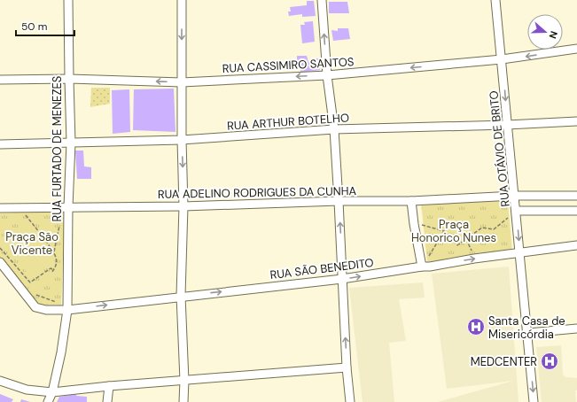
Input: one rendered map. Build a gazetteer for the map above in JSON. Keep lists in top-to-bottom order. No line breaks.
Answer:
{"streets":{"street":["RUA CASSIMIRO SANTOS","RUA ARTHUR BOTELHO","RUA FURTADO DE MENEZES","RUA OTÁVIO DE BRITO","RUA ADELINO RODRIGUES DA CUNHA","RUA SÃO BENEDITO"]},"crossings":[["RUA CASSIMIRO SANTOS","RUA FURTADO DE MENEZES"],["RUA CASSIMIRO SANTOS","RUA OTÁVIO DE BRITO"],["RUA ARTHUR BOTELHO","RUA FURTADO DE MENEZES"],["RUA ARTHUR BOTELHO","RUA OTÁVIO DE BRITO"],["RUA FURTADO DE MENEZES","RUA ADELINO RODRIGUES DA CUNHA"],["RUA FURTADO DE MENEZES","RUA SÃO BENEDITO"],["RUA OTÁVIO DE BRITO","RUA ADELINO RODRIGUES DA CUNHA"],["RUA OTÁVIO DE BRITO","RUA SÃO BENEDITO"]],"one_way":["RUA CASSIMIRO SANTOS","RUA OTÁVIO DE BRITO","RUA SÃO BENEDITO"],"parks":["Praça Honorico Nunes","Praça São Vicente"],"places":{"hospital":["Santa Casa de Misericórdia","MEDCENTER"]},"scale_bar":"50 m","north":"right"}
